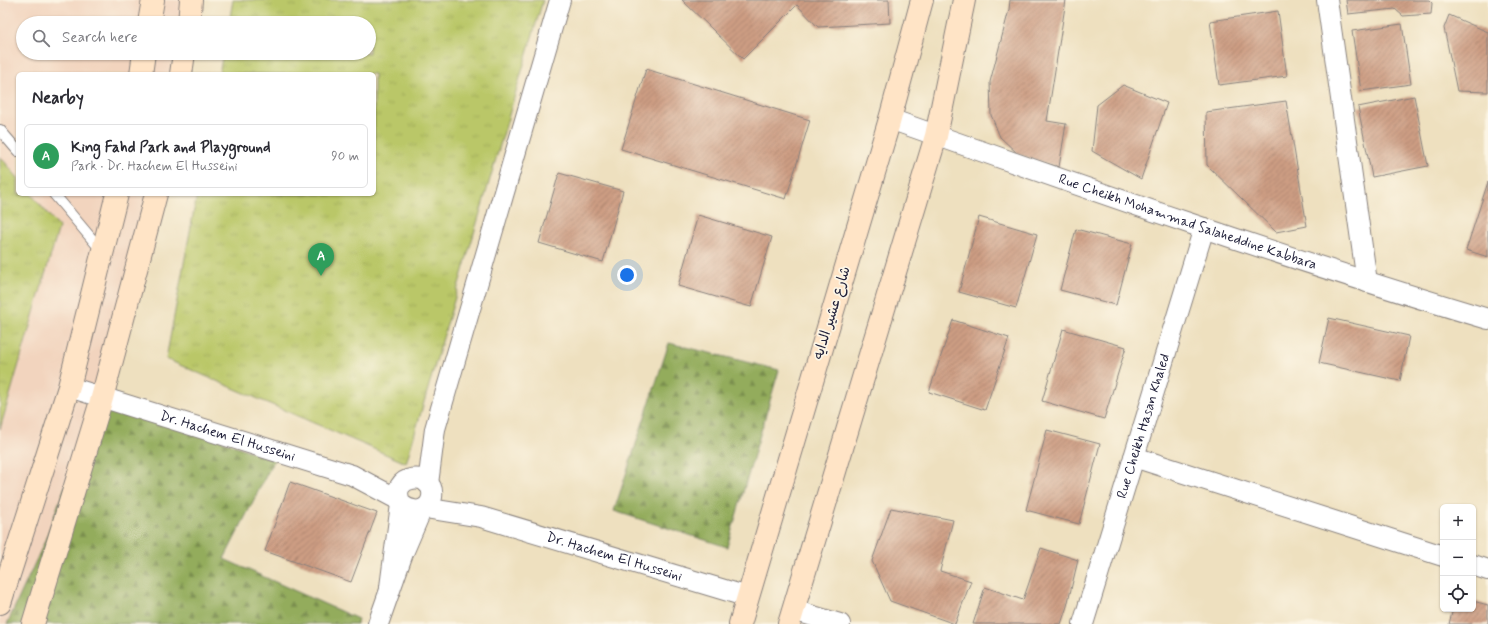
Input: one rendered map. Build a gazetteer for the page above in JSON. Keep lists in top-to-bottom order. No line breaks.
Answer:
{"streets":{"street":["Rue Cheikh Mohammad Salaheddine Kabbara","شارع عشير الدايه","Rue Cheikh Hasan Khaled","Dr. Hachem El Husseini"]},"crossings":[["Rue Cheikh Mohammad Salaheddine Kabbara","شارع عشير الدايه"],["Rue Cheikh Mohammad Salaheddine Kabbara","Rue Cheikh Hasan Khaled"],["شارع عشير الدايه","Dr. Hachem El Husseini"]],"page":{"search":"Search here","heading":"Nearby","list":[{"mark":"A","name":"King Fahd Park and Playground","note":"Park · Dr. Hachem El Husseini","value":"90 m"}],"pins":"A","map_buttons":["+","−"]}}
